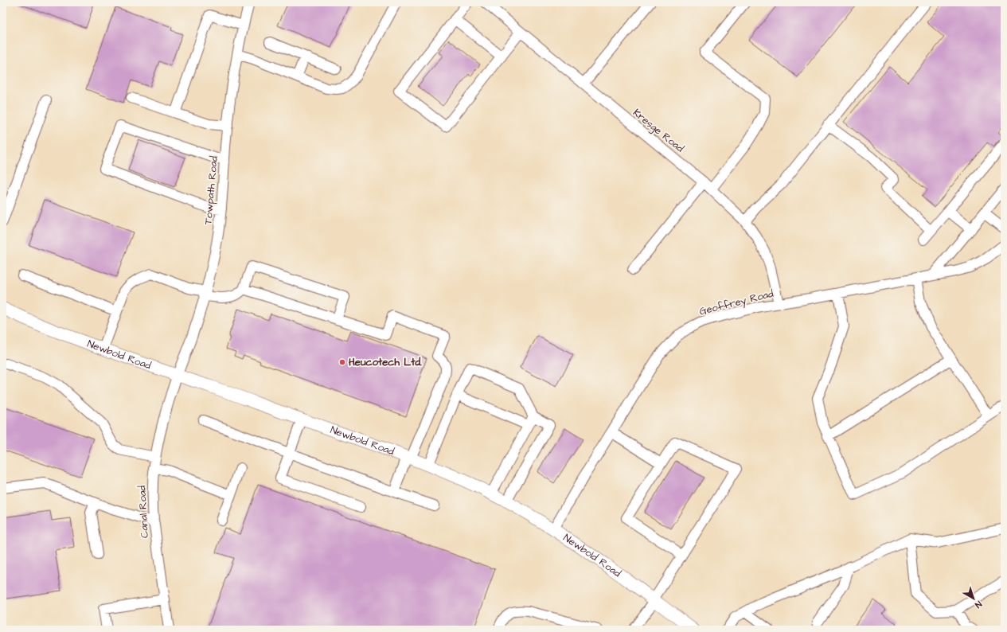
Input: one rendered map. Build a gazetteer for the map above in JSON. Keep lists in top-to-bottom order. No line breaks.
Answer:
{"streets":{"main road":["Newbold Road"],"street":["Kresge Road","Towpath Road","Geoffrey Road","Canal Road"]},"crossings":[["Kresge Road","Geoffrey Road"],["Towpath Road","Newbold Road"],["Towpath Road","Canal Road"],["Geoffrey Road","Newbold Road"],["Newbold Road","Canal Road"]],"places":["Heucotech Ltd."],"north":"bottom right"}
